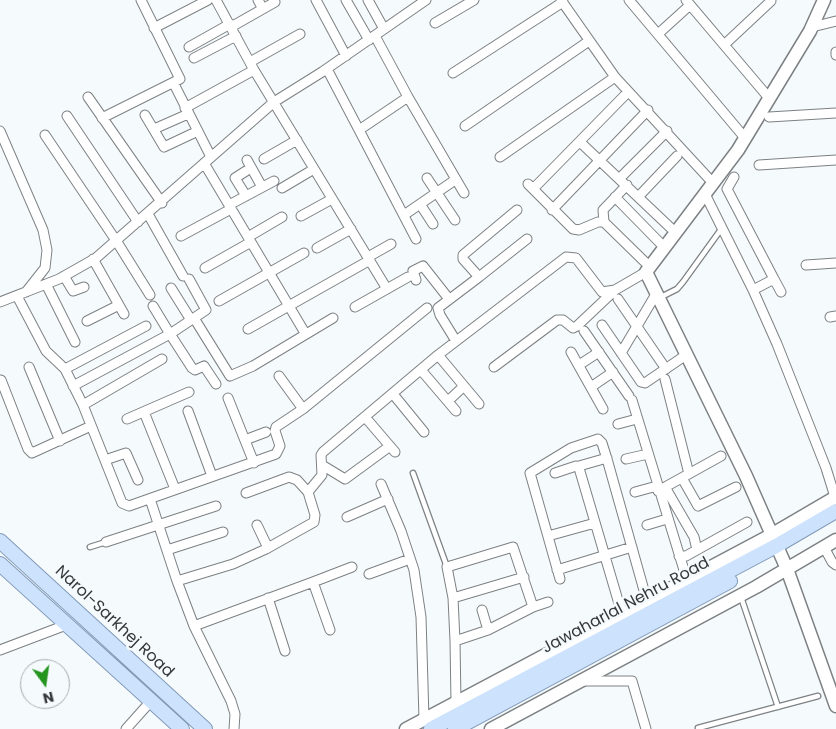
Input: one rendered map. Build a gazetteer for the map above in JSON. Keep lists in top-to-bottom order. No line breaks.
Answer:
{"streets":{"main road":["Jawaharlal Nehru Road","Narol-Sarkhej Road"]},"north":"bottom"}
